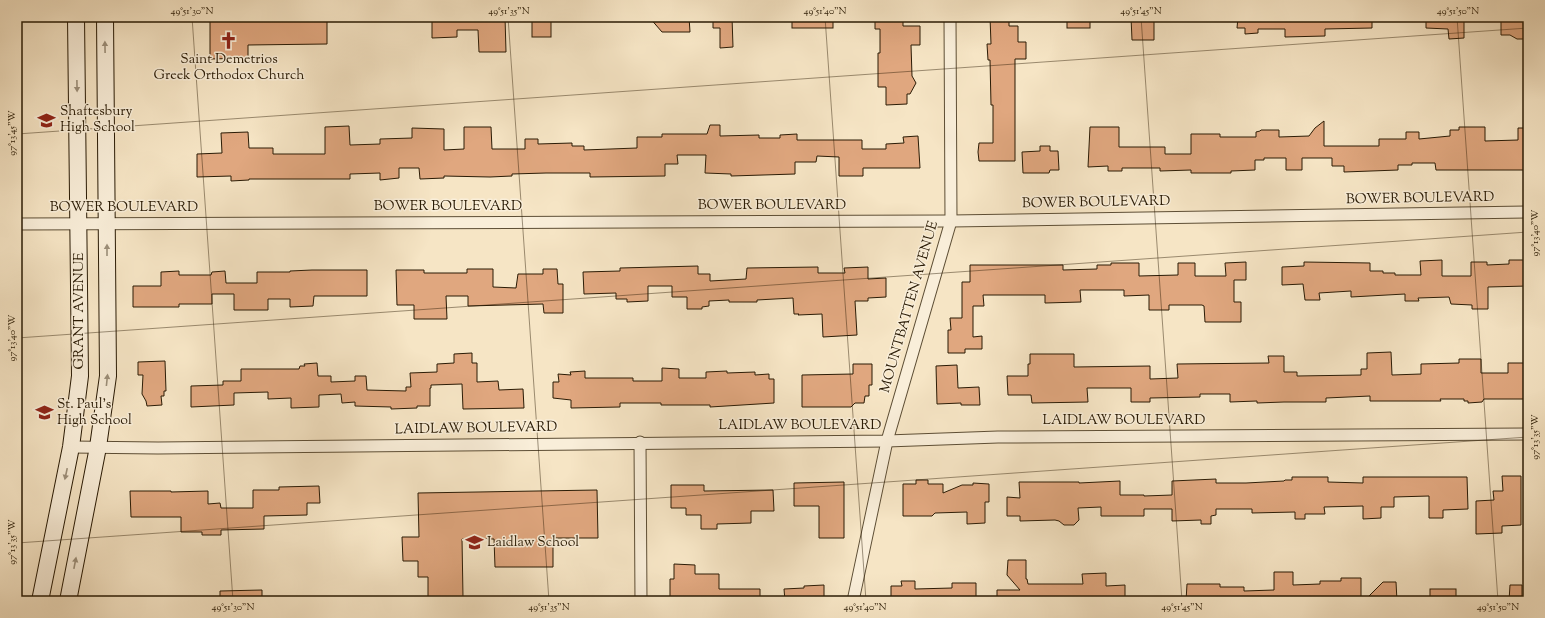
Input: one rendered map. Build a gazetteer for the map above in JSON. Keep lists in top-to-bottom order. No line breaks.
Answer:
{"streets":{"main road":["GRANT AVENUE"],"street":["BOWER BOULEVARD","MOUNTBATTEN AVENUE","LAIDLAW BOULEVARD"]},"crossings":[["BOWER BOULEVARD","MOUNTBATTEN AVENUE"],["BOWER BOULEVARD","GRANT AVENUE"],["MOUNTBATTEN AVENUE","LAIDLAW BOULEVARD"],["GRANT AVENUE","LAIDLAW BOULEVARD"]],"places":{"church":["Saint Demetrios Greek Orthodox Church"],"school or university":["Shaftesbury High School","St. Paul's High School","Laidlaw School"]},"coordinates":["49°51'30\"N","49°51'35\"N","49°51'40\"N","49°51'45\"N","49°51'50\"N","97°13'45\"W","97°13'40\"W","97°13'35\"W"]}
